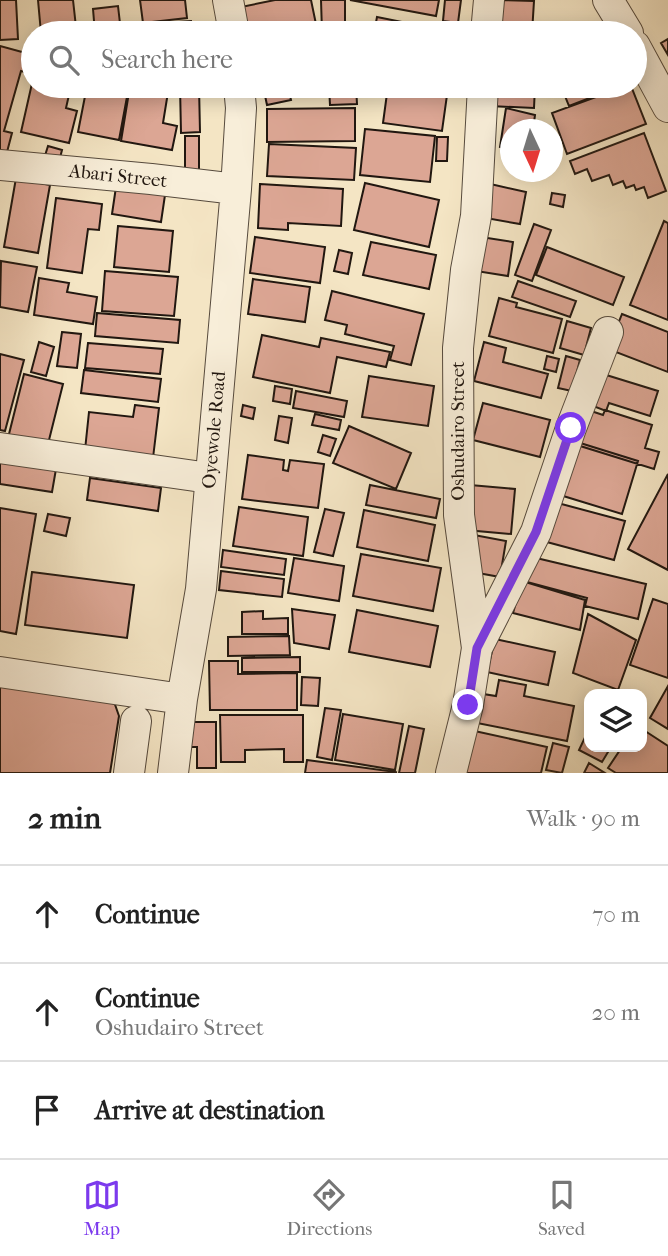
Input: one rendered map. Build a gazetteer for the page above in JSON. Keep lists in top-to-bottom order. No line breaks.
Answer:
{"streets":{"street":["Abari Street","Oyewole Road","Oshudairo Street"]},"crossings":[["Abari Street","Oyewole Road"]],"north":"bottom","page":{"search":"Search here","heading":["2 min","Walk · 90 m"],"list":[["Continue","70 m"],["Continue","Oshudairo Street","20 m"],"Arrive at destination"],"nav":["Map","Directions","Saved"]}}
